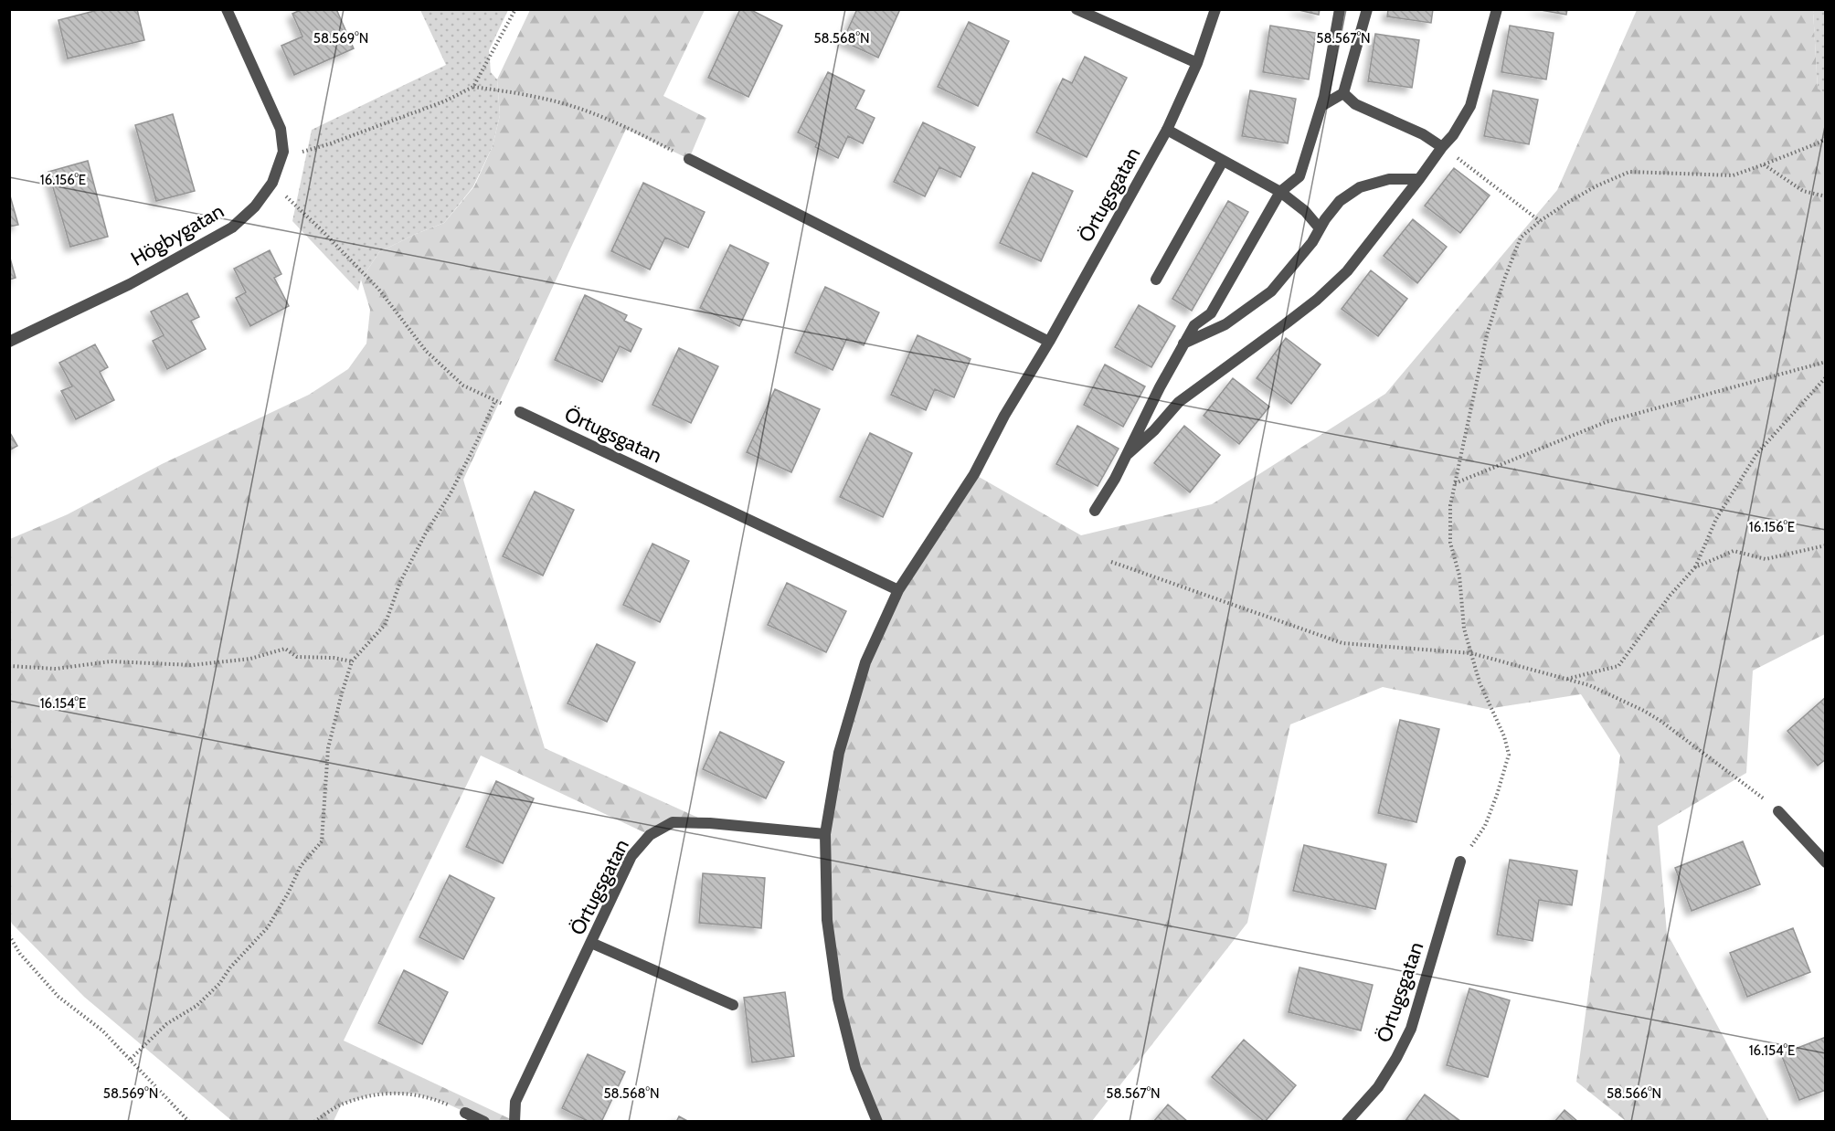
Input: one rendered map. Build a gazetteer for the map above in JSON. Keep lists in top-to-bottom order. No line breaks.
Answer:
{"streets":{"street":["Örtugsgatan","Högbygatan"]},"coordinates":["58.569°N","58.568°N","58.567°N","16.156°E","16.154°E","58.566°N"]}
